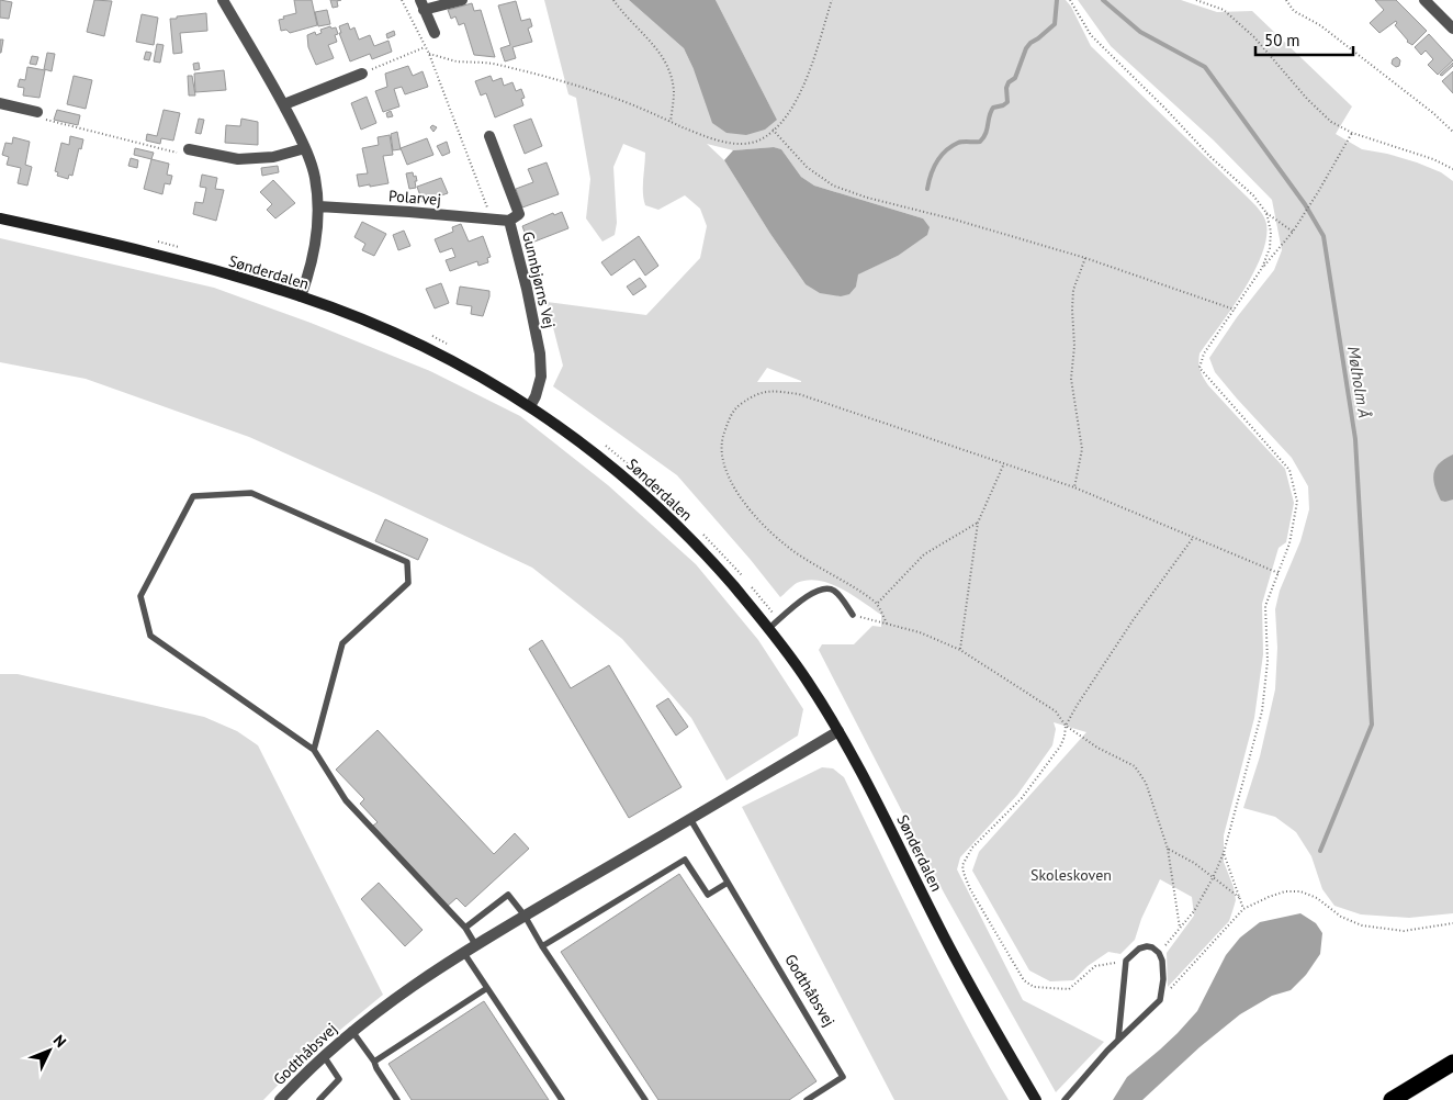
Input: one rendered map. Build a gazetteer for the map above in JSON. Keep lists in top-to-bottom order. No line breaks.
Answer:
{"streets":{"street":["Polarvej","Sønderdalen","Gunnbjørns Vej","Godthåbsvej"]},"crossings":[["Polarvej","Gunnbjørns Vej"],["Sønderdalen","Gunnbjørns Vej"],["Sønderdalen","Godthåbsvej"]],"water":["Mølholm Å"],"parks":["Skoleskoven"],"scale_bar":"50 m","north":"top right"}
